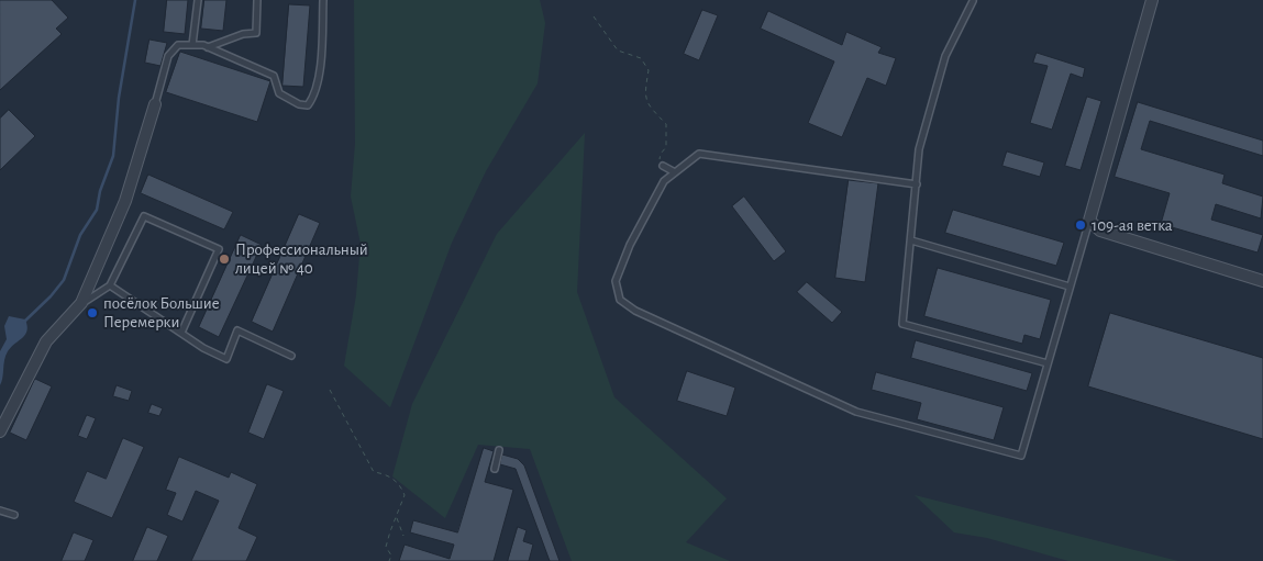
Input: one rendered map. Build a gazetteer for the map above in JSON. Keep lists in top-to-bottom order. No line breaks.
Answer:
{"places":["109-ая ветка","Профессиональный лицей № 40","посёлок Большие Перемерки"]}
